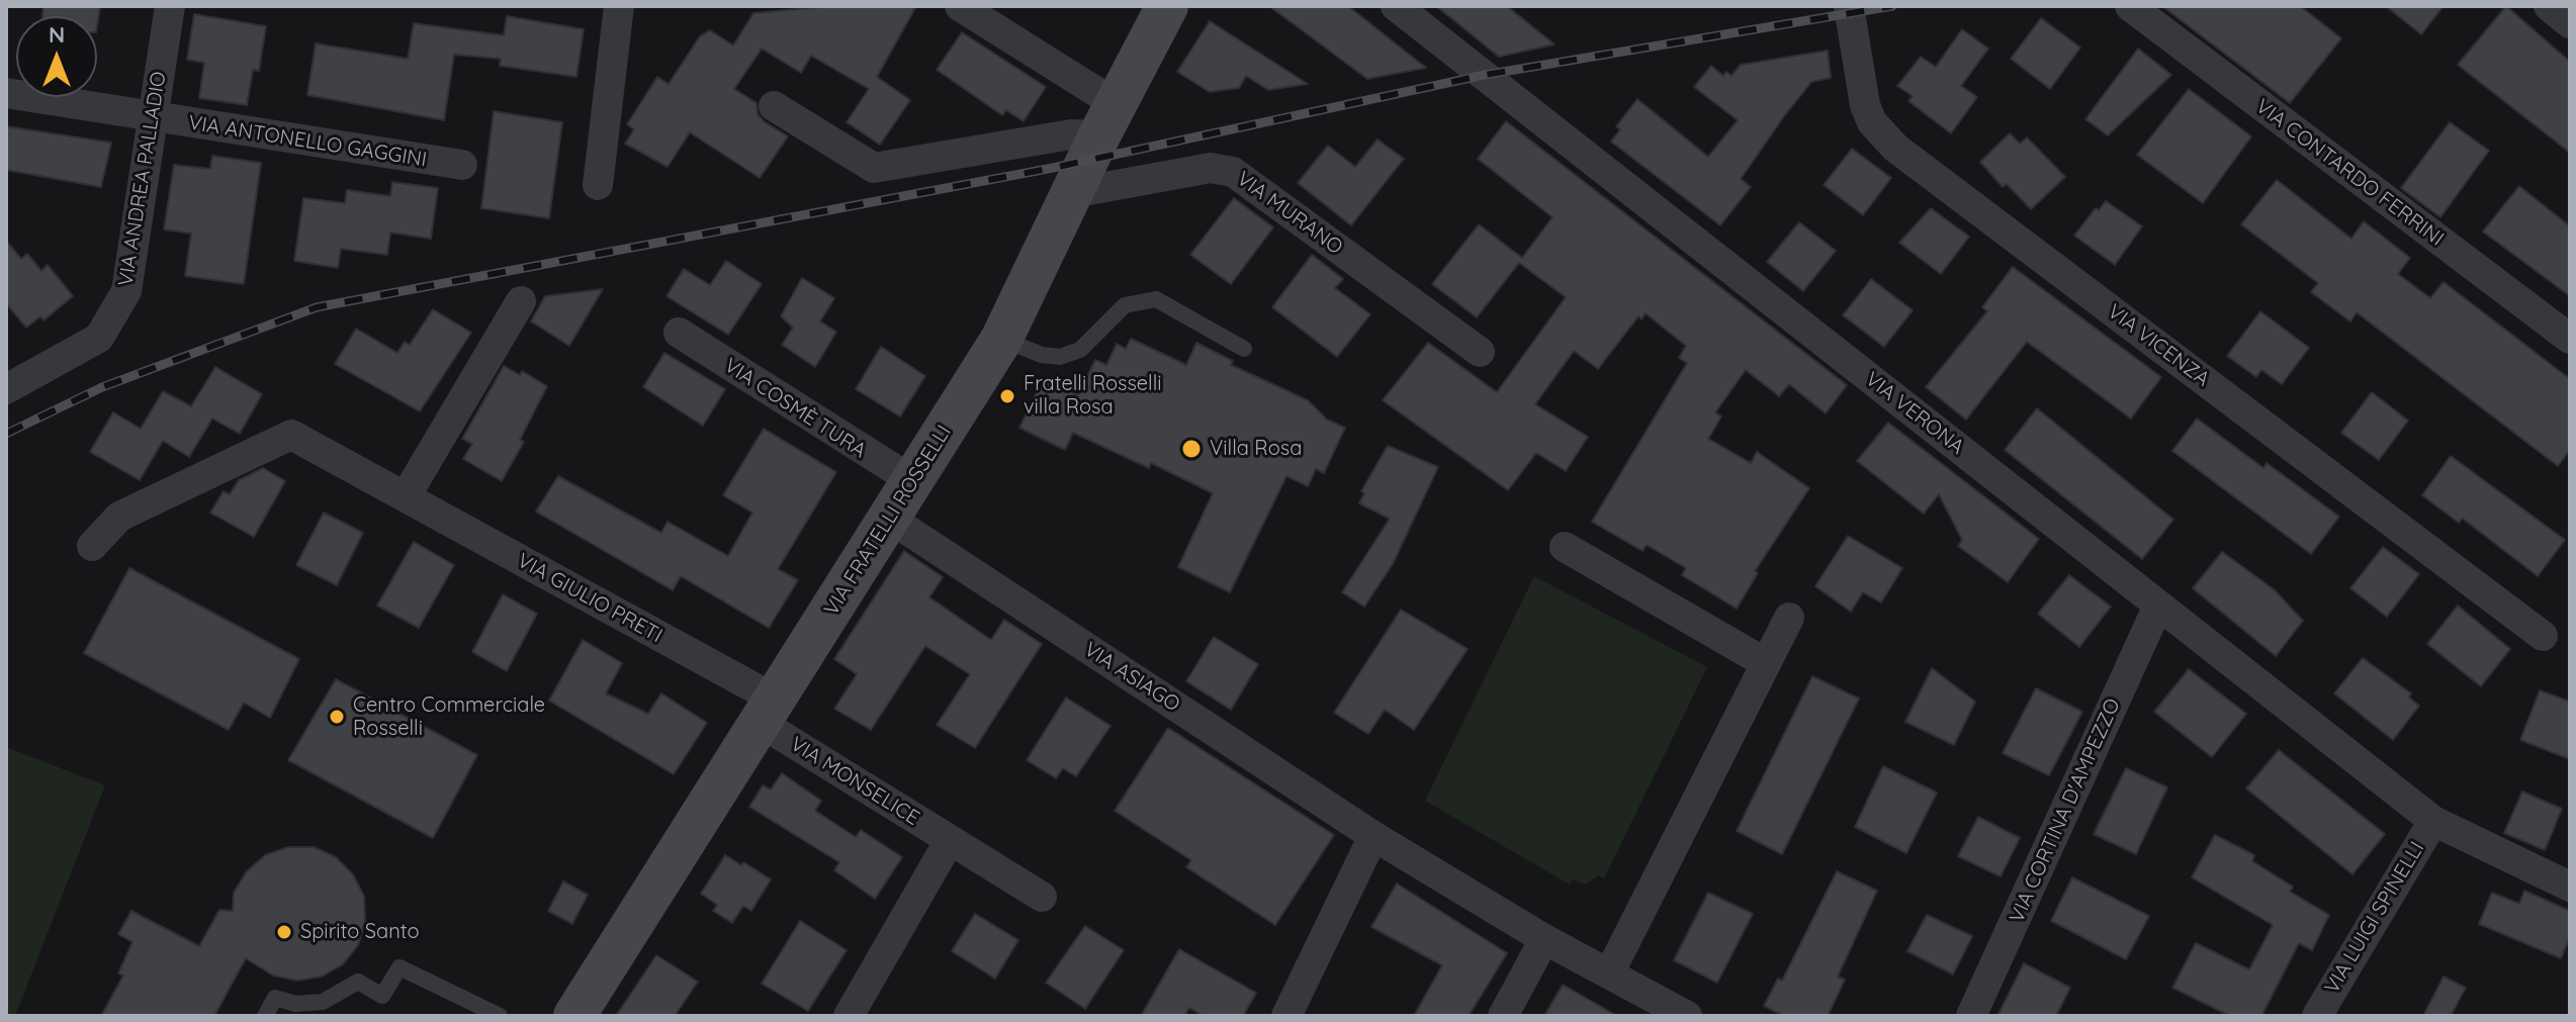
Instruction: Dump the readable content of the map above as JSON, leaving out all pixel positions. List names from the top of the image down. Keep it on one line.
{"streets":{"street":["VIA ANTONELLO GAGGINI","VIA CONTARDO FERRINI","VIA ANDREA PALLADIO","VIA MURANO","VIA VICENZA","VIA COSMÈ TURA","VIA VERONA","VIA FRATELLI ROSSELLI","VIA GIULIO PRETI","VIA ASIAGO","VIA MONSELICE","VIA CORTINA D'AMPEZZO","VIA LUIGI SPINELLI"]},"crossings":[["VIA ANTONELLO GAGGINI","VIA ANDREA PALLADIO"],["VIA MURANO","VIA FRATELLI ROSSELLI"],["VIA COSMÈ TURA","VIA FRATELLI ROSSELLI"],["VIA VERONA","VIA CORTINA D'AMPEZZO"],["VIA VERONA","VIA LUIGI SPINELLI"],["VIA FRATELLI ROSSELLI","VIA GIULIO PRETI"],["VIA FRATELLI ROSSELLI","VIA ASIAGO"],["VIA FRATELLI ROSSELLI","VIA MONSELICE"],["VIA GIULIO PRETI","VIA MONSELICE"]],"places":["Fratelli Rosselli villa Rosa","Villa Rosa","Centro Commerciale Rosselli","Spirito Santo"],"north":"top"}
